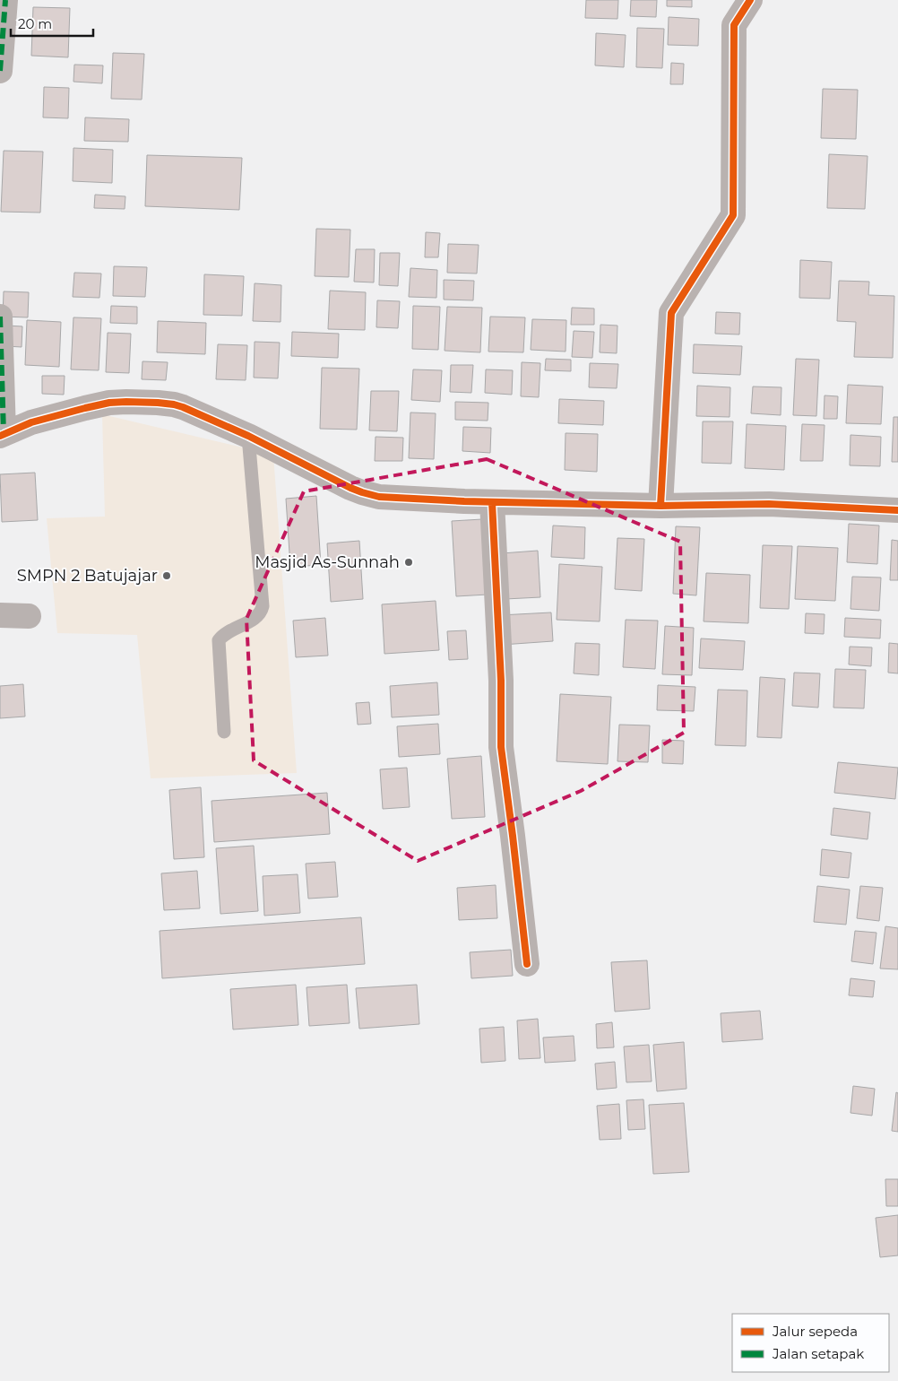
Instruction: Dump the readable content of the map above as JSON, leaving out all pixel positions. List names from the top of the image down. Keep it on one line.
{"places":["Masjid As-Sunnah","SMPN 2 Batujajar"],"legend":["Jalur sepeda","Jalan setapak"],"scale_bar":"20 m"}
